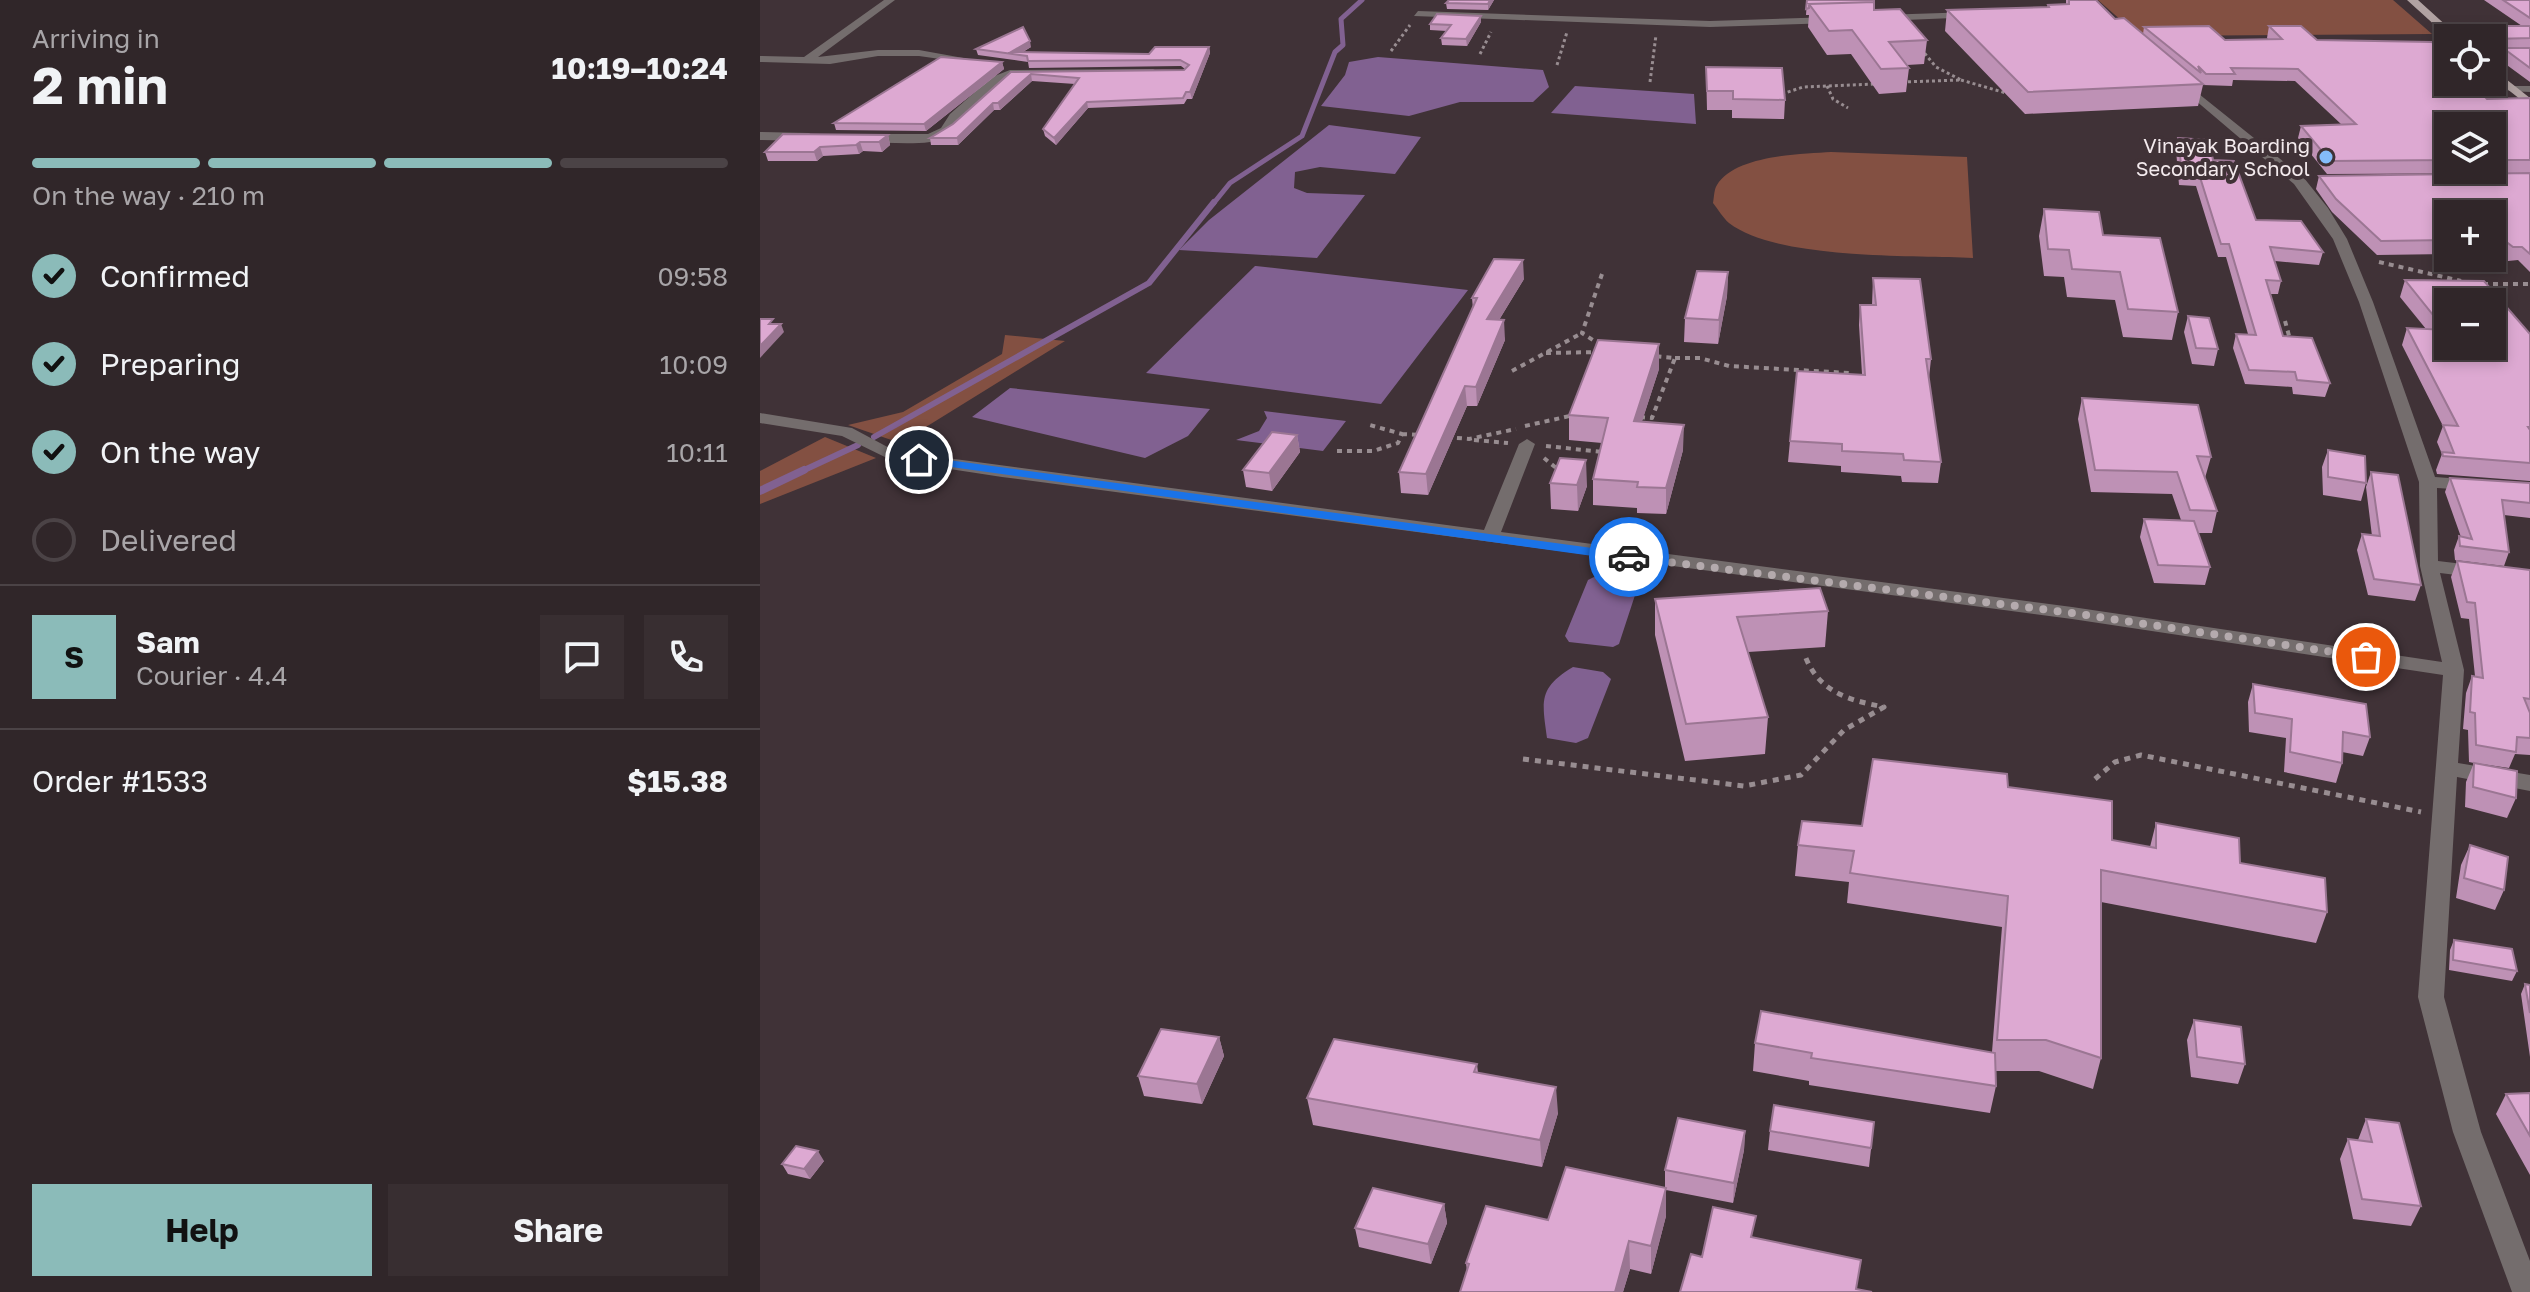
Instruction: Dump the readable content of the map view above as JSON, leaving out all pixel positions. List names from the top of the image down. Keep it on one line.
{"places":["Vinayak Boarding Secondary School"],"page":{"heading":["2 min","Arriving in","10:19–10:24"],"panel":["Sam","Courier · 4.4","Order #1533","$15.38"],"map_buttons":["+","−"],"bar":"On the way · 210 m","list":[["Confirmed","09:58"],["Preparing","10:09"],["On the way","10:11"],"Delivered"],"round":"S","buttons":["Help","Share"]}}
